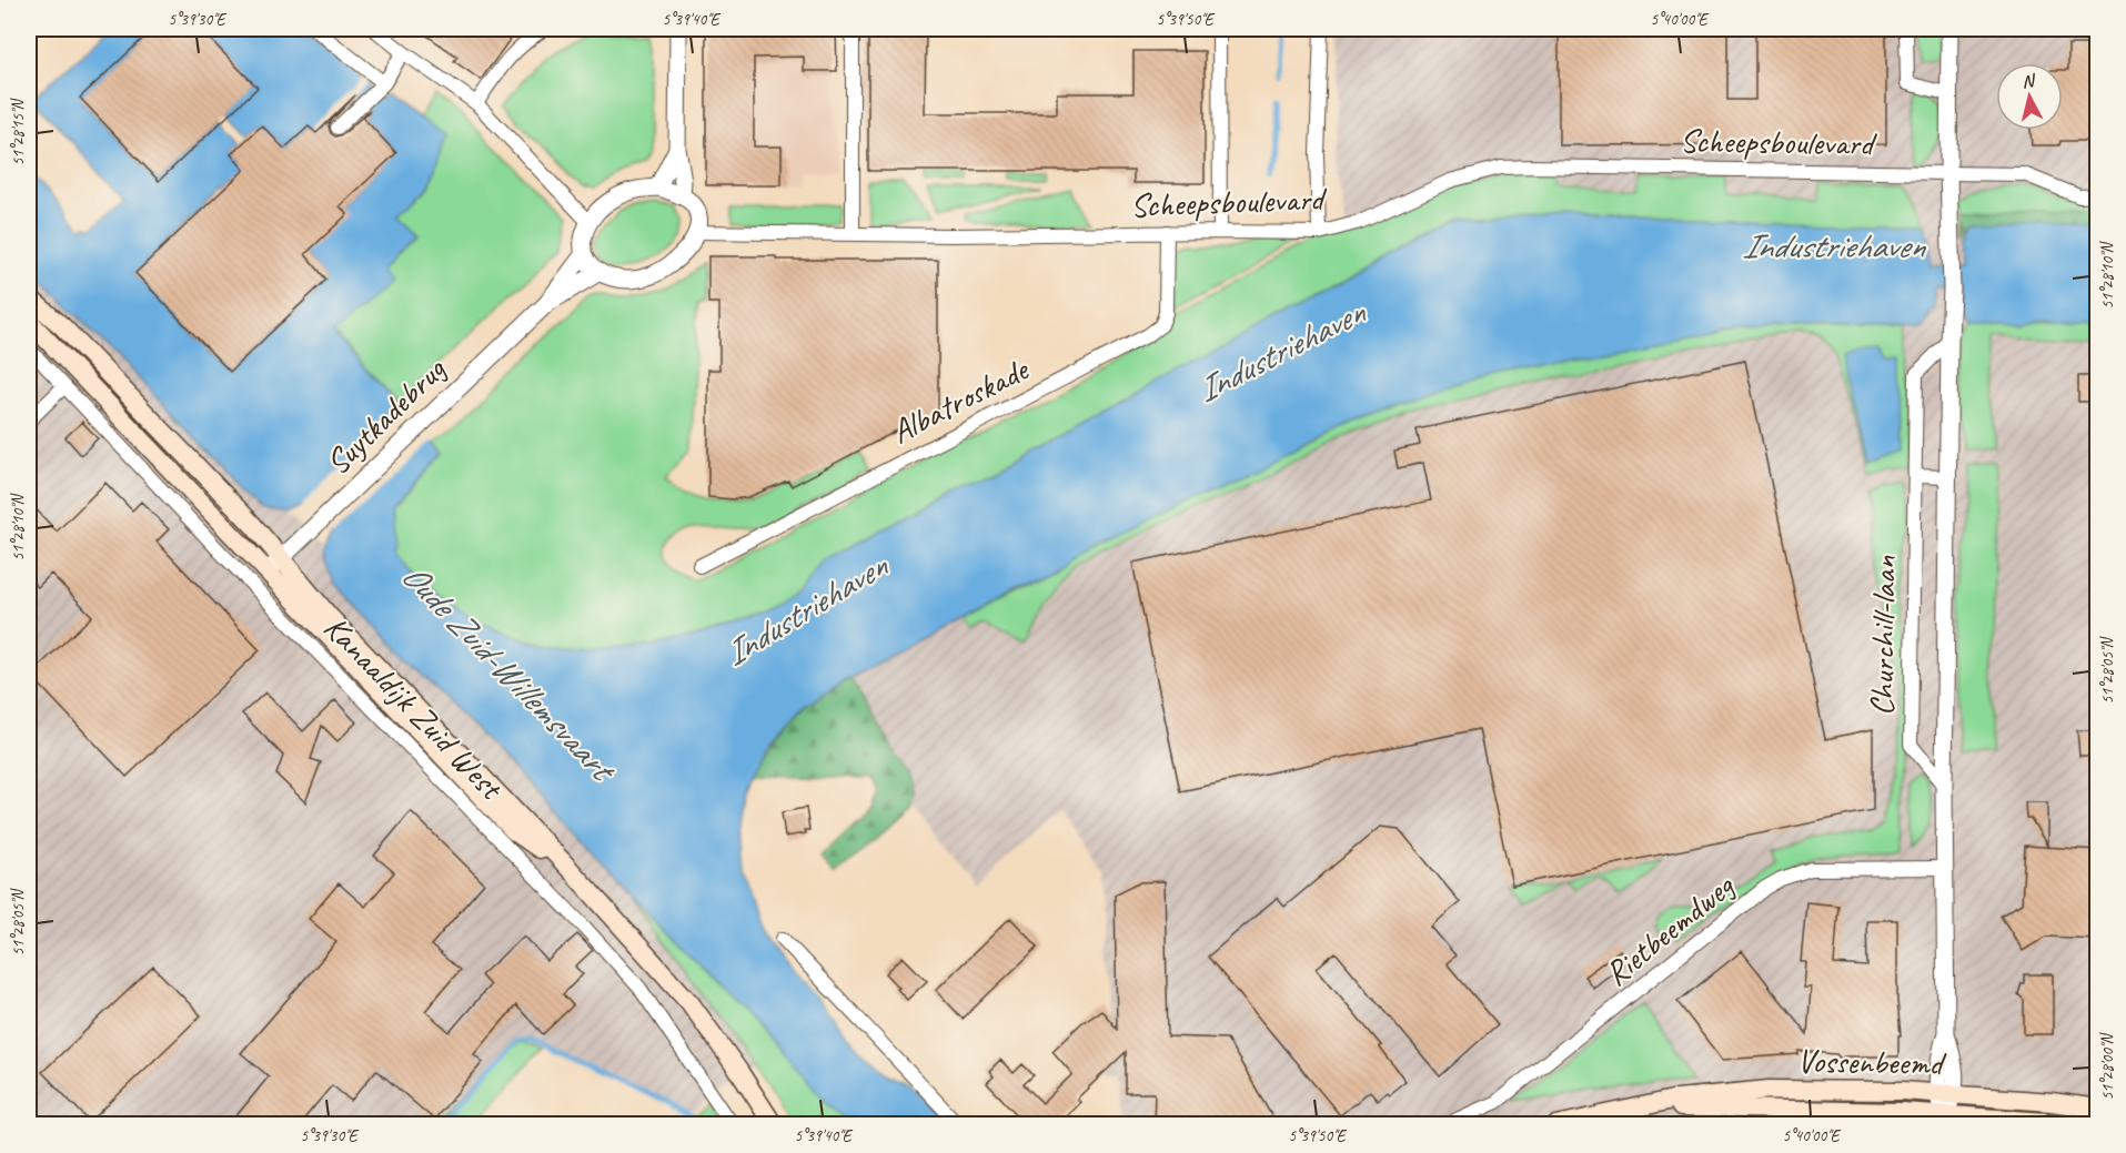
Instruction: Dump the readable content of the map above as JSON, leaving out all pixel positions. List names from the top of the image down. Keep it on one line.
{"streets":{"main road":["Kanaaldijk Zuid West","Vossenbeemd"],"street":["Scheepsboulevard","Albatroskade","Suytkadebrug","Churchill-laan","Rietbeemdweg"]},"crossings":[["Scheepsboulevard","Albatroskade"],["Scheepsboulevard","Suytkadebrug"],["Scheepsboulevard","Churchill-laan"],["Suytkadebrug","Kanaaldijk Zuid West"],["Churchill-laan","Rietbeemdweg"],["Churchill-laan","Vossenbeemd"]],"water":["Industriehaven","Oude Zuid-Willemsvaart"],"north":"top","coordinates":["5°39'30\"E","5°39'40\"E","5°39'50\"E","5°40'00\"E","51°28'15\"N","51°28'10\"N","51°28'05\"N","51°28'00\"N"]}
